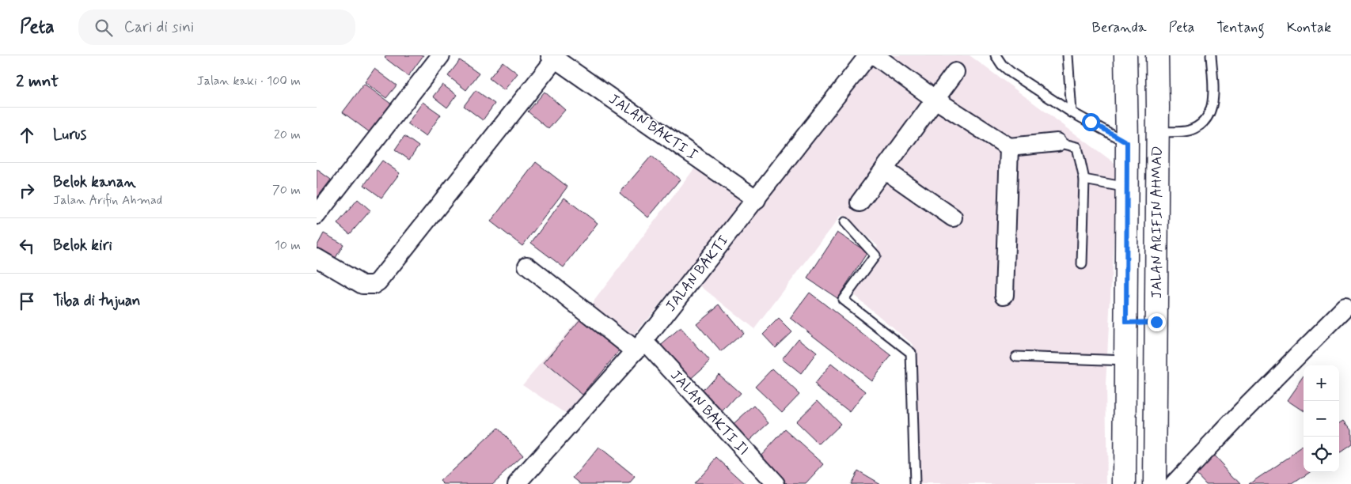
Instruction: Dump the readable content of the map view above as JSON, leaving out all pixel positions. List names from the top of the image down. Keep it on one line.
{"streets":{"main road":["JALAN ARIFIN AHMAD"],"street":["JALAN BAKTI I","JALAN BAKTI","JALAN BAKTI II"]},"crossings":[["JALAN BAKTI I","JALAN BAKTI"],["JALAN BAKTI","JALAN BAKTI II"]],"page":{"header":"Peta","search":"Cari di sini","nav":["Beranda","Peta","Tentang","Kontak"],"heading":["2 mnt","Jalan kaki · 100 m"],"list":[["Lurus","20 m"],["Belok kanan","Jalan Arifin Ahmad","70 m"],["Belok kiri","10 m"],"Tiba di tujuan"],"map_buttons":["+","−"]}}
